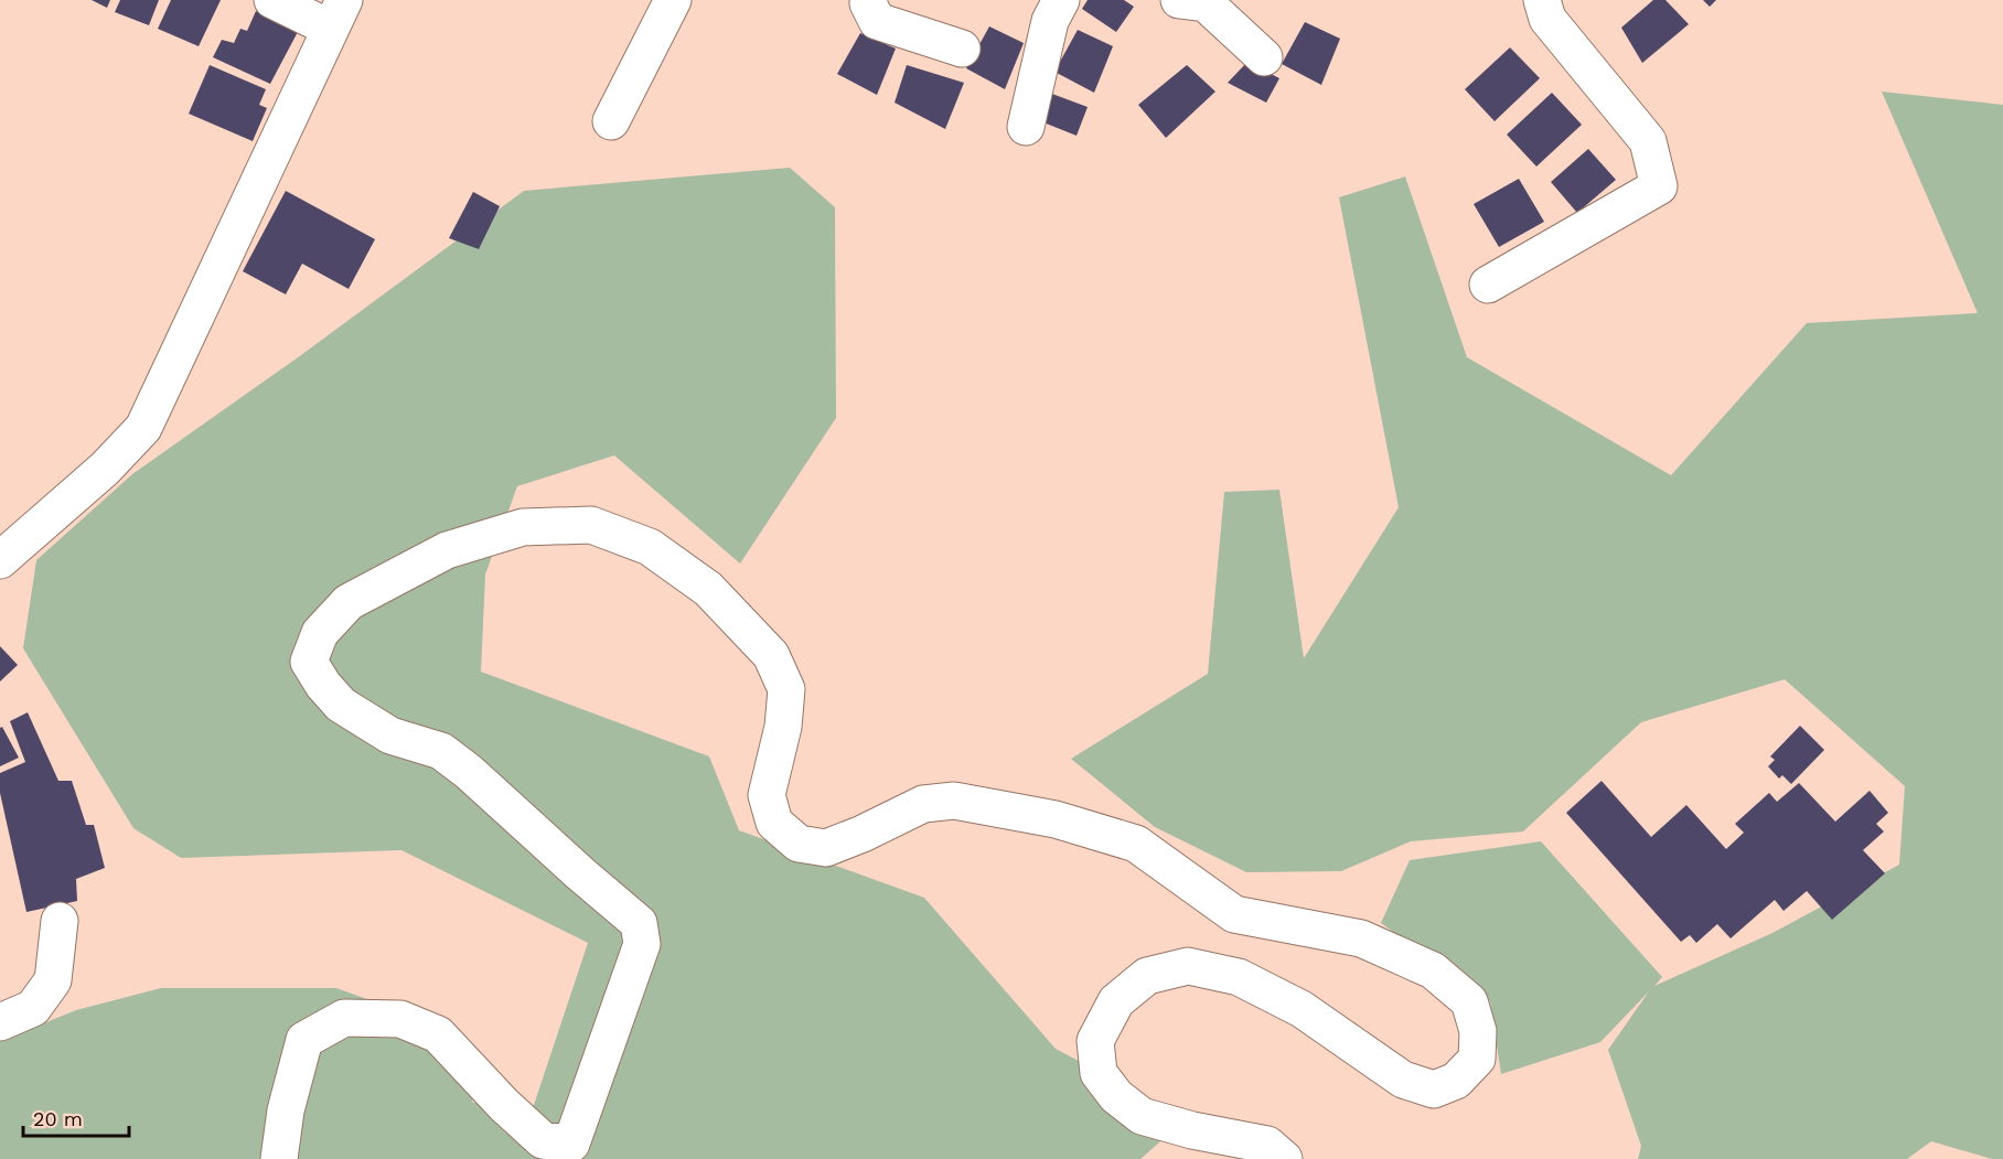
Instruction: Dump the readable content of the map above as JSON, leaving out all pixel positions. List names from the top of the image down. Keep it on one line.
{"scale_bar":"20 m"}
